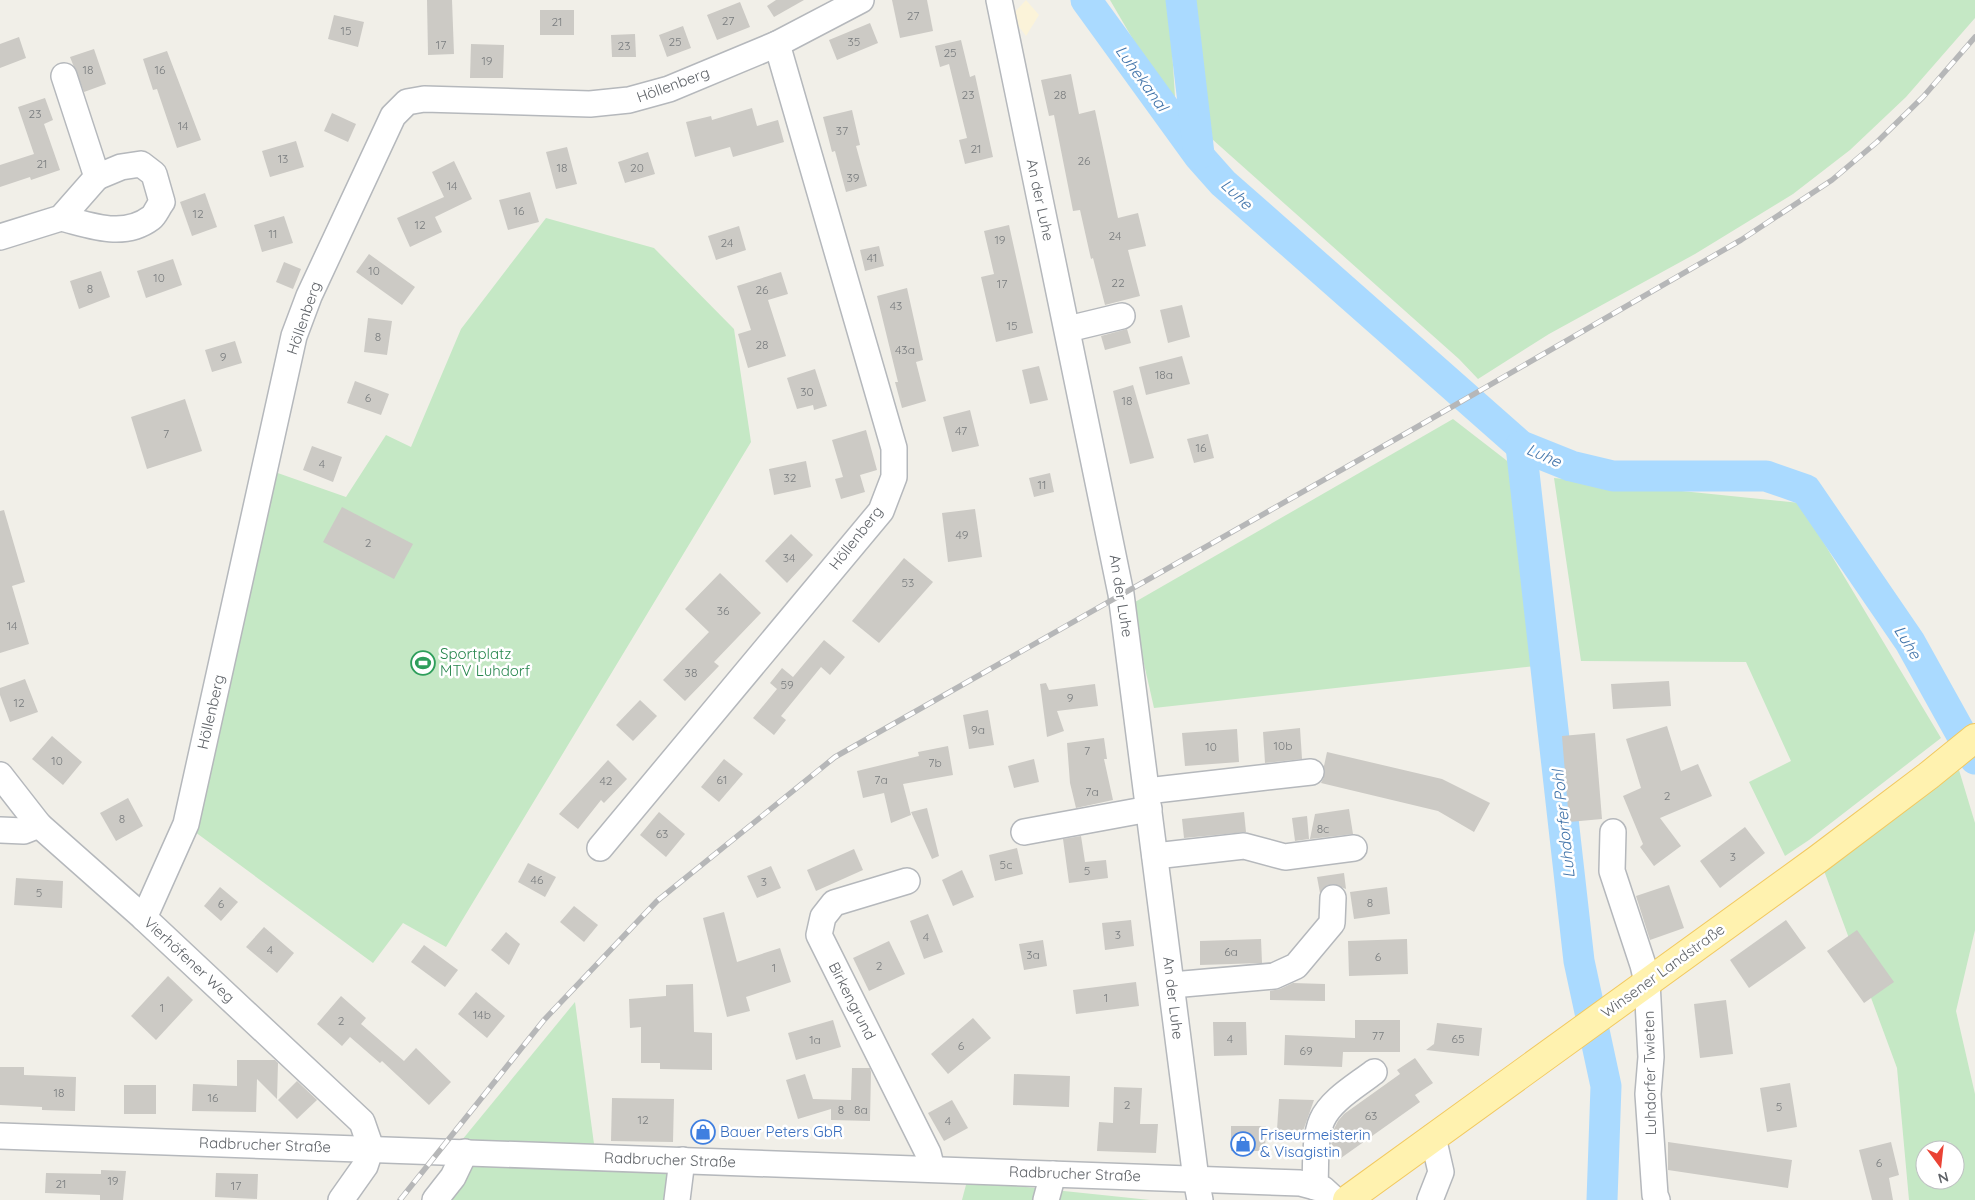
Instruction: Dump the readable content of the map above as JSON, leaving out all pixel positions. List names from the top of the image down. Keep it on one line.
{"streets":{"main road":["Winsener Landstraße"],"street":["Höllenberg","An der Luhe","Vierhöfener Weg","Birkengrund","Luhdorfer Twieten","Radbrucher Straße"]},"crossings":[["Höllenberg","Vierhöfener Weg"],["An der Luhe","Radbrucher Straße"],["Vierhöfener Weg","Radbrucher Straße"],["Winsener Landstraße","Luhdorfer Twieten"],["Birkengrund","Radbrucher Straße"]],"water":["Luhekanal","Luhe","Luhdorfer Pohl"],"places":{"sports":["Sportplatz MTV Luhdorf"],"shop":["Bauer Peters GbR","Friseurmeisterin & Visagistin"]},"house_numbers":["27","27","21","15","25","35","17","23","25","19","18","16","23","28","23","14","37","21","13","26","21","18","20","39","14","16","12","12","11","24","19","24","41","10","10","22","17","8","26","43","15","8","28","43a","9","18a","30","6","18","47","7","16","4","32","11","49","2","34","53","36","14","38","59","9","12","9a","10b","10","7","10","7b","61","7a","42","7a","2","8","8c","63","3","5c","5","46","3","5","8","6","3","4","4","6a","3a","6","2","1","1","1","14b","2","77","4","65","1a","6","69","18","16","2","5","8","8a","63","12","4","6","19","21","17"],"north":"bottom"}
